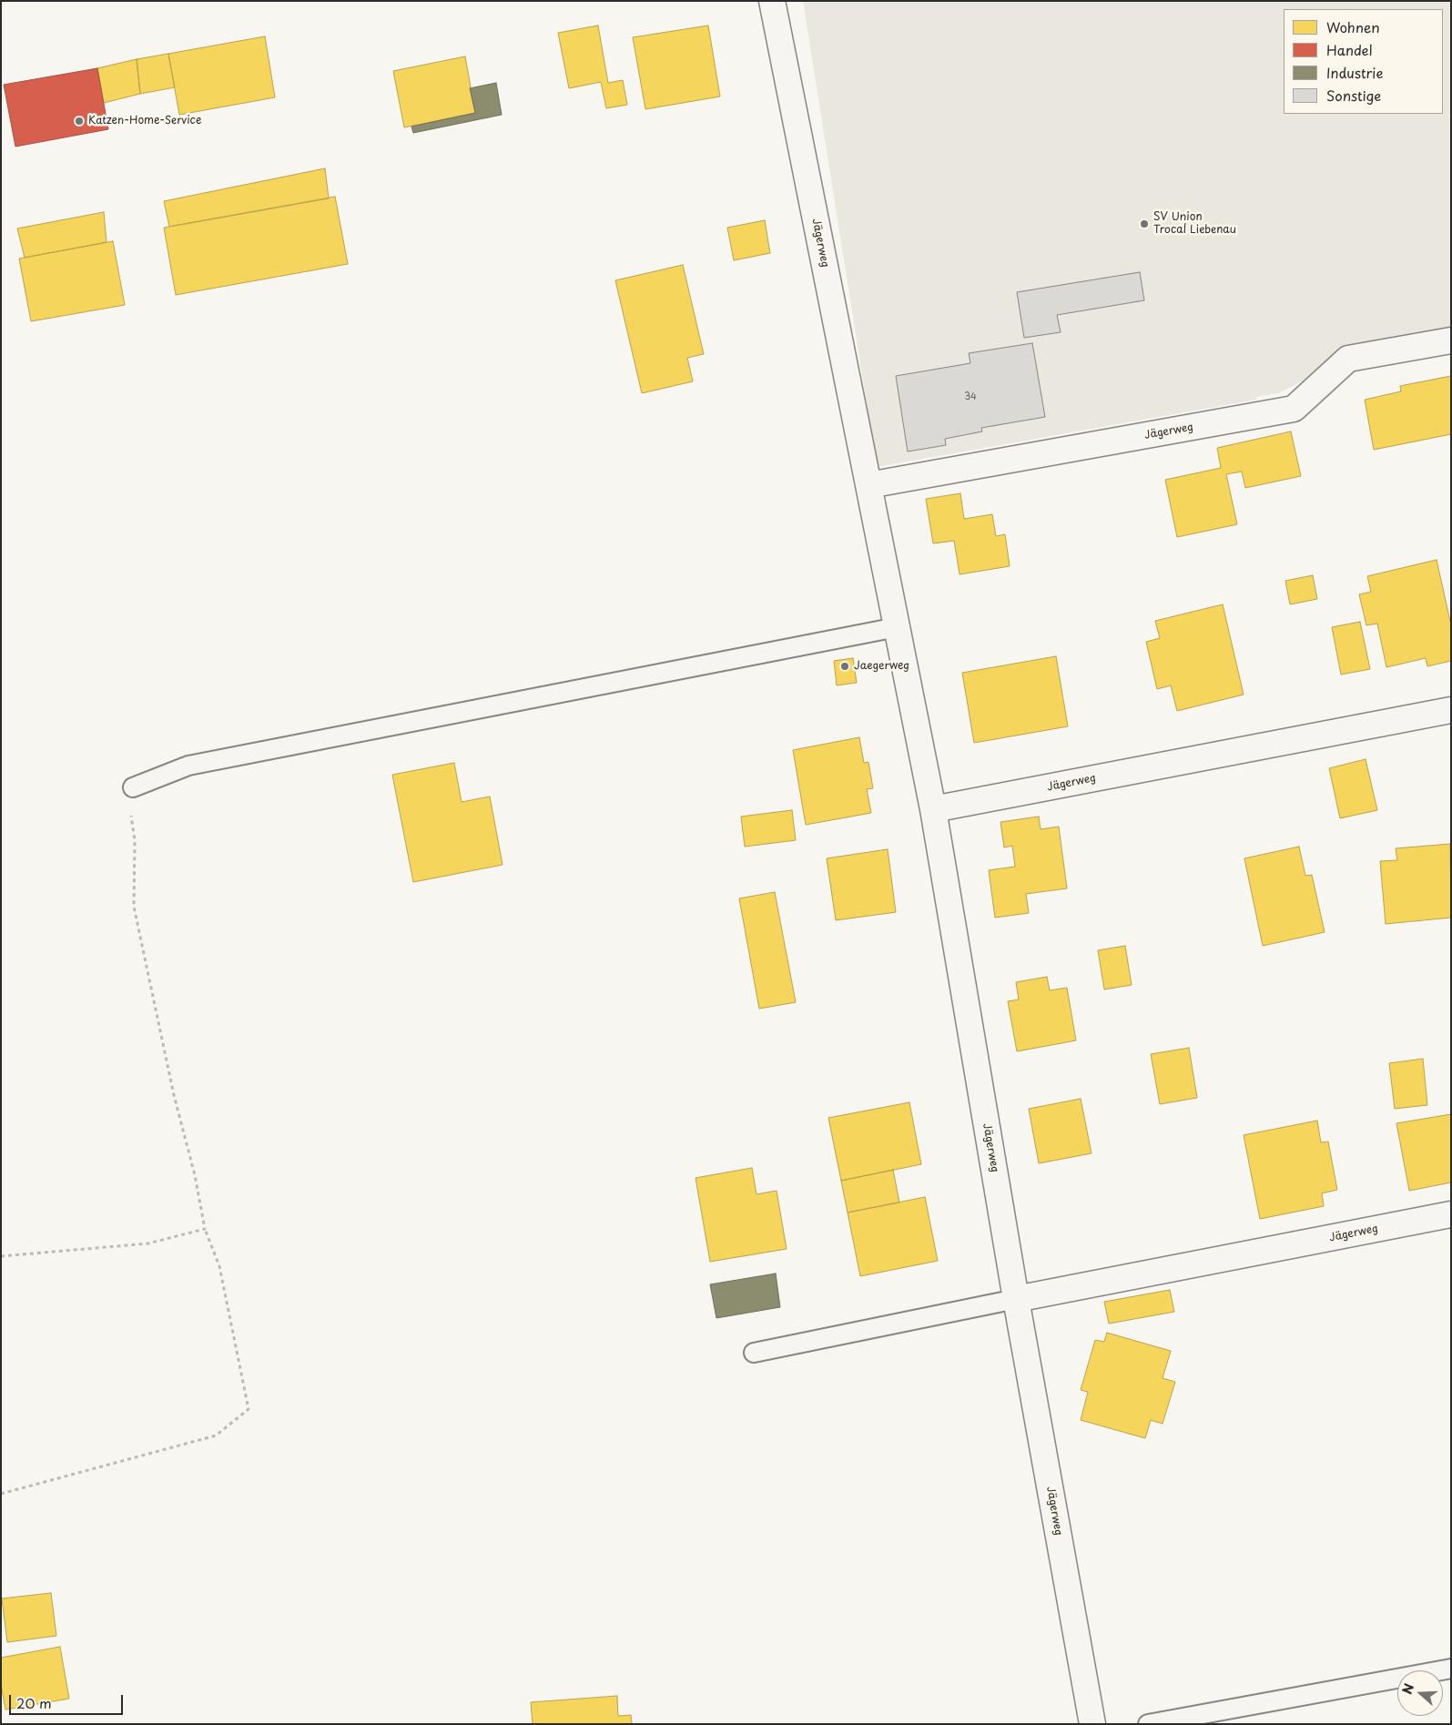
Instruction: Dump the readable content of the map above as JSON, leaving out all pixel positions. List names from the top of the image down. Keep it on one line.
{"streets":{"street":["Jägerweg"]},"places":["Katzen-Home-Service","SV Union Trocal Liebenau","Jaegerweg"],"house_numbers":["34"],"legend":["Wohnen","Handel","Industrie","Sonstige"],"scale_bar":"20 m","north":"left"}
